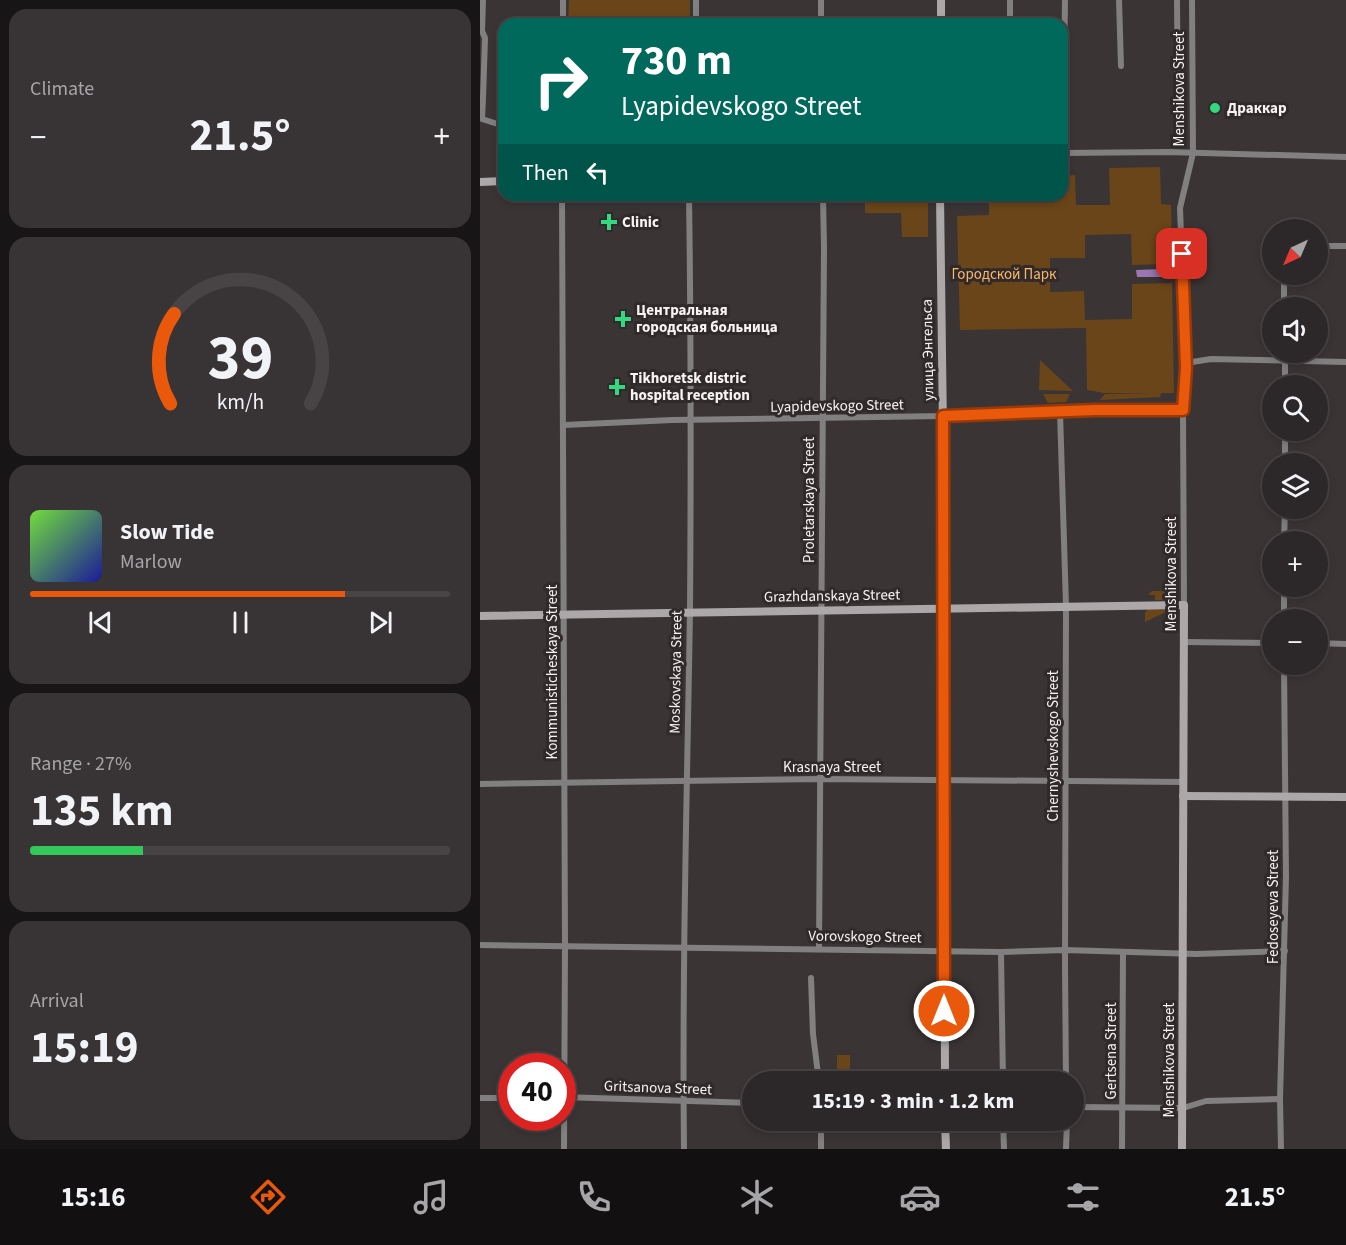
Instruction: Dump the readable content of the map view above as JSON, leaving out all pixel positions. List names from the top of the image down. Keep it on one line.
{"streets":{"main road":["Menshikova Street","улица Энгельса","Grazhdanskaya Street"],"street":["Lyapidevskogo Street","Proletarskaya Street","Kommunisticheskaya Street","Moskovskaya Street","Chernyshevskogo Street","Krasnaya Street","Fedoseyeva Street","Vorovskogo Street","Gertsena Street","Gritsanova Street"]},"crossings":[["Menshikova Street","Lyapidevskogo Street"],["Menshikova Street","Grazhdanskaya Street"],["Menshikova Street","Krasnaya Street"],["Menshikova Street","Vorovskogo Street"],["улица Энгельса","Lyapidevskogo Street"],["улица Энгельса","Grazhdanskaya Street"],["улица Энгельса","Krasnaya Street"],["улица Энгельса","Vorovskogo Street"],["Lyapidevskogo Street","Proletarskaya Street"],["Lyapidevskogo Street","Kommunisticheskaya Street"],["Lyapidevskogo Street","Moskovskaya Street"],["Lyapidevskogo Street","Chernyshevskogo Street"],["Proletarskaya Street","Grazhdanskaya Street"],["Proletarskaya Street","Krasnaya Street"],["Proletarskaya Street","Vorovskogo Street"],["Grazhdanskaya Street","Kommunisticheskaya Street"],["Grazhdanskaya Street","Moskovskaya Street"],["Grazhdanskaya Street","Chernyshevskogo Street"],["Kommunisticheskaya Street","Krasnaya Street"],["Kommunisticheskaya Street","Vorovskogo Street"],["Moskovskaya Street","Krasnaya Street"],["Moskovskaya Street","Vorovskogo Street"],["Moskovskaya Street","Gritsanova Street"],["Chernyshevskogo Street","Krasnaya Street"],["Chernyshevskogo Street","Vorovskogo Street"],["Fedoseyeva Street","Vorovskogo Street"],["Vorovskogo Street","Gertsena Street"]],"parks":["Городской Парк"],"places":{"other":["Драккар"],"health":["Clinic","Центральная городская больница","Tikhoretsk distric hospital reception"]},"north":"bottom left","page":{"tile":["Climate",["Range · 27%","135 km"],["Arrival","15:19"]],"turn":["730 m","Lyapidevskogo Street"],"heat":["−","21.5°","+"],"then":"Then","map_buttons":["+","−"],"song":["Slow Tide","Marlow"],"limit":"40","trip":"15:19 · 3 min · 1.2 km","tabs":["15:16","21.5°"],"gauge":["39","km/h"]}}
